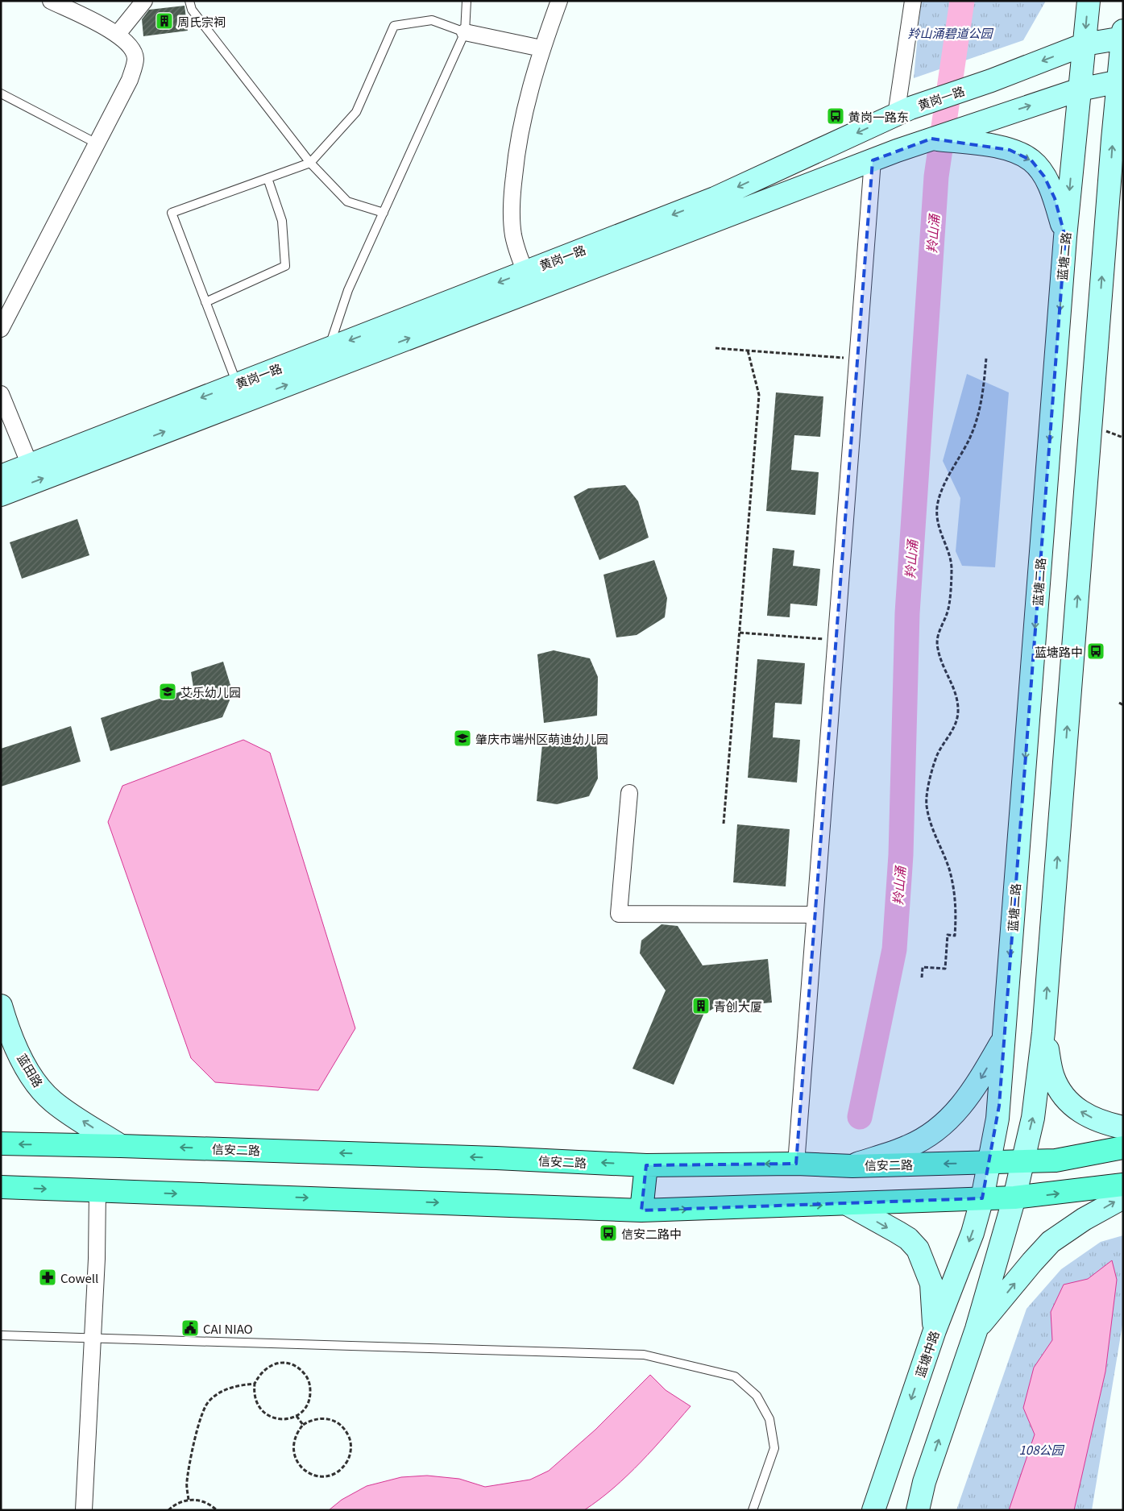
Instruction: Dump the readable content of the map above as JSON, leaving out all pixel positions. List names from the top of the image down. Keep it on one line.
{"streets":{"main road":["黄岗一路","蓝塘二路","蓝田路","信安二路","蓝塘中路"]},"crossings":[["黄岗一路","蓝塘二路"],["蓝塘二路","信安二路"],["蓝塘二路","蓝塘中路"],["蓝田路","信安二路"],["信安二路","蓝塘中路"]],"one_way":["蓝田路"],"water":["羚山涌"],"parks":["羚山涌碧道公园","108公园"],"places":{"building":["周氏宗祠","青创大厦"],"bus stop":["黄岗一路东","蓝塘路中","信安二路中"],"school or university":["艾乐幼儿园","肇庆市端州区萌迪幼儿园"],"pharmacy":["Cowell"],"public building":["CAI NIAO"]}}
